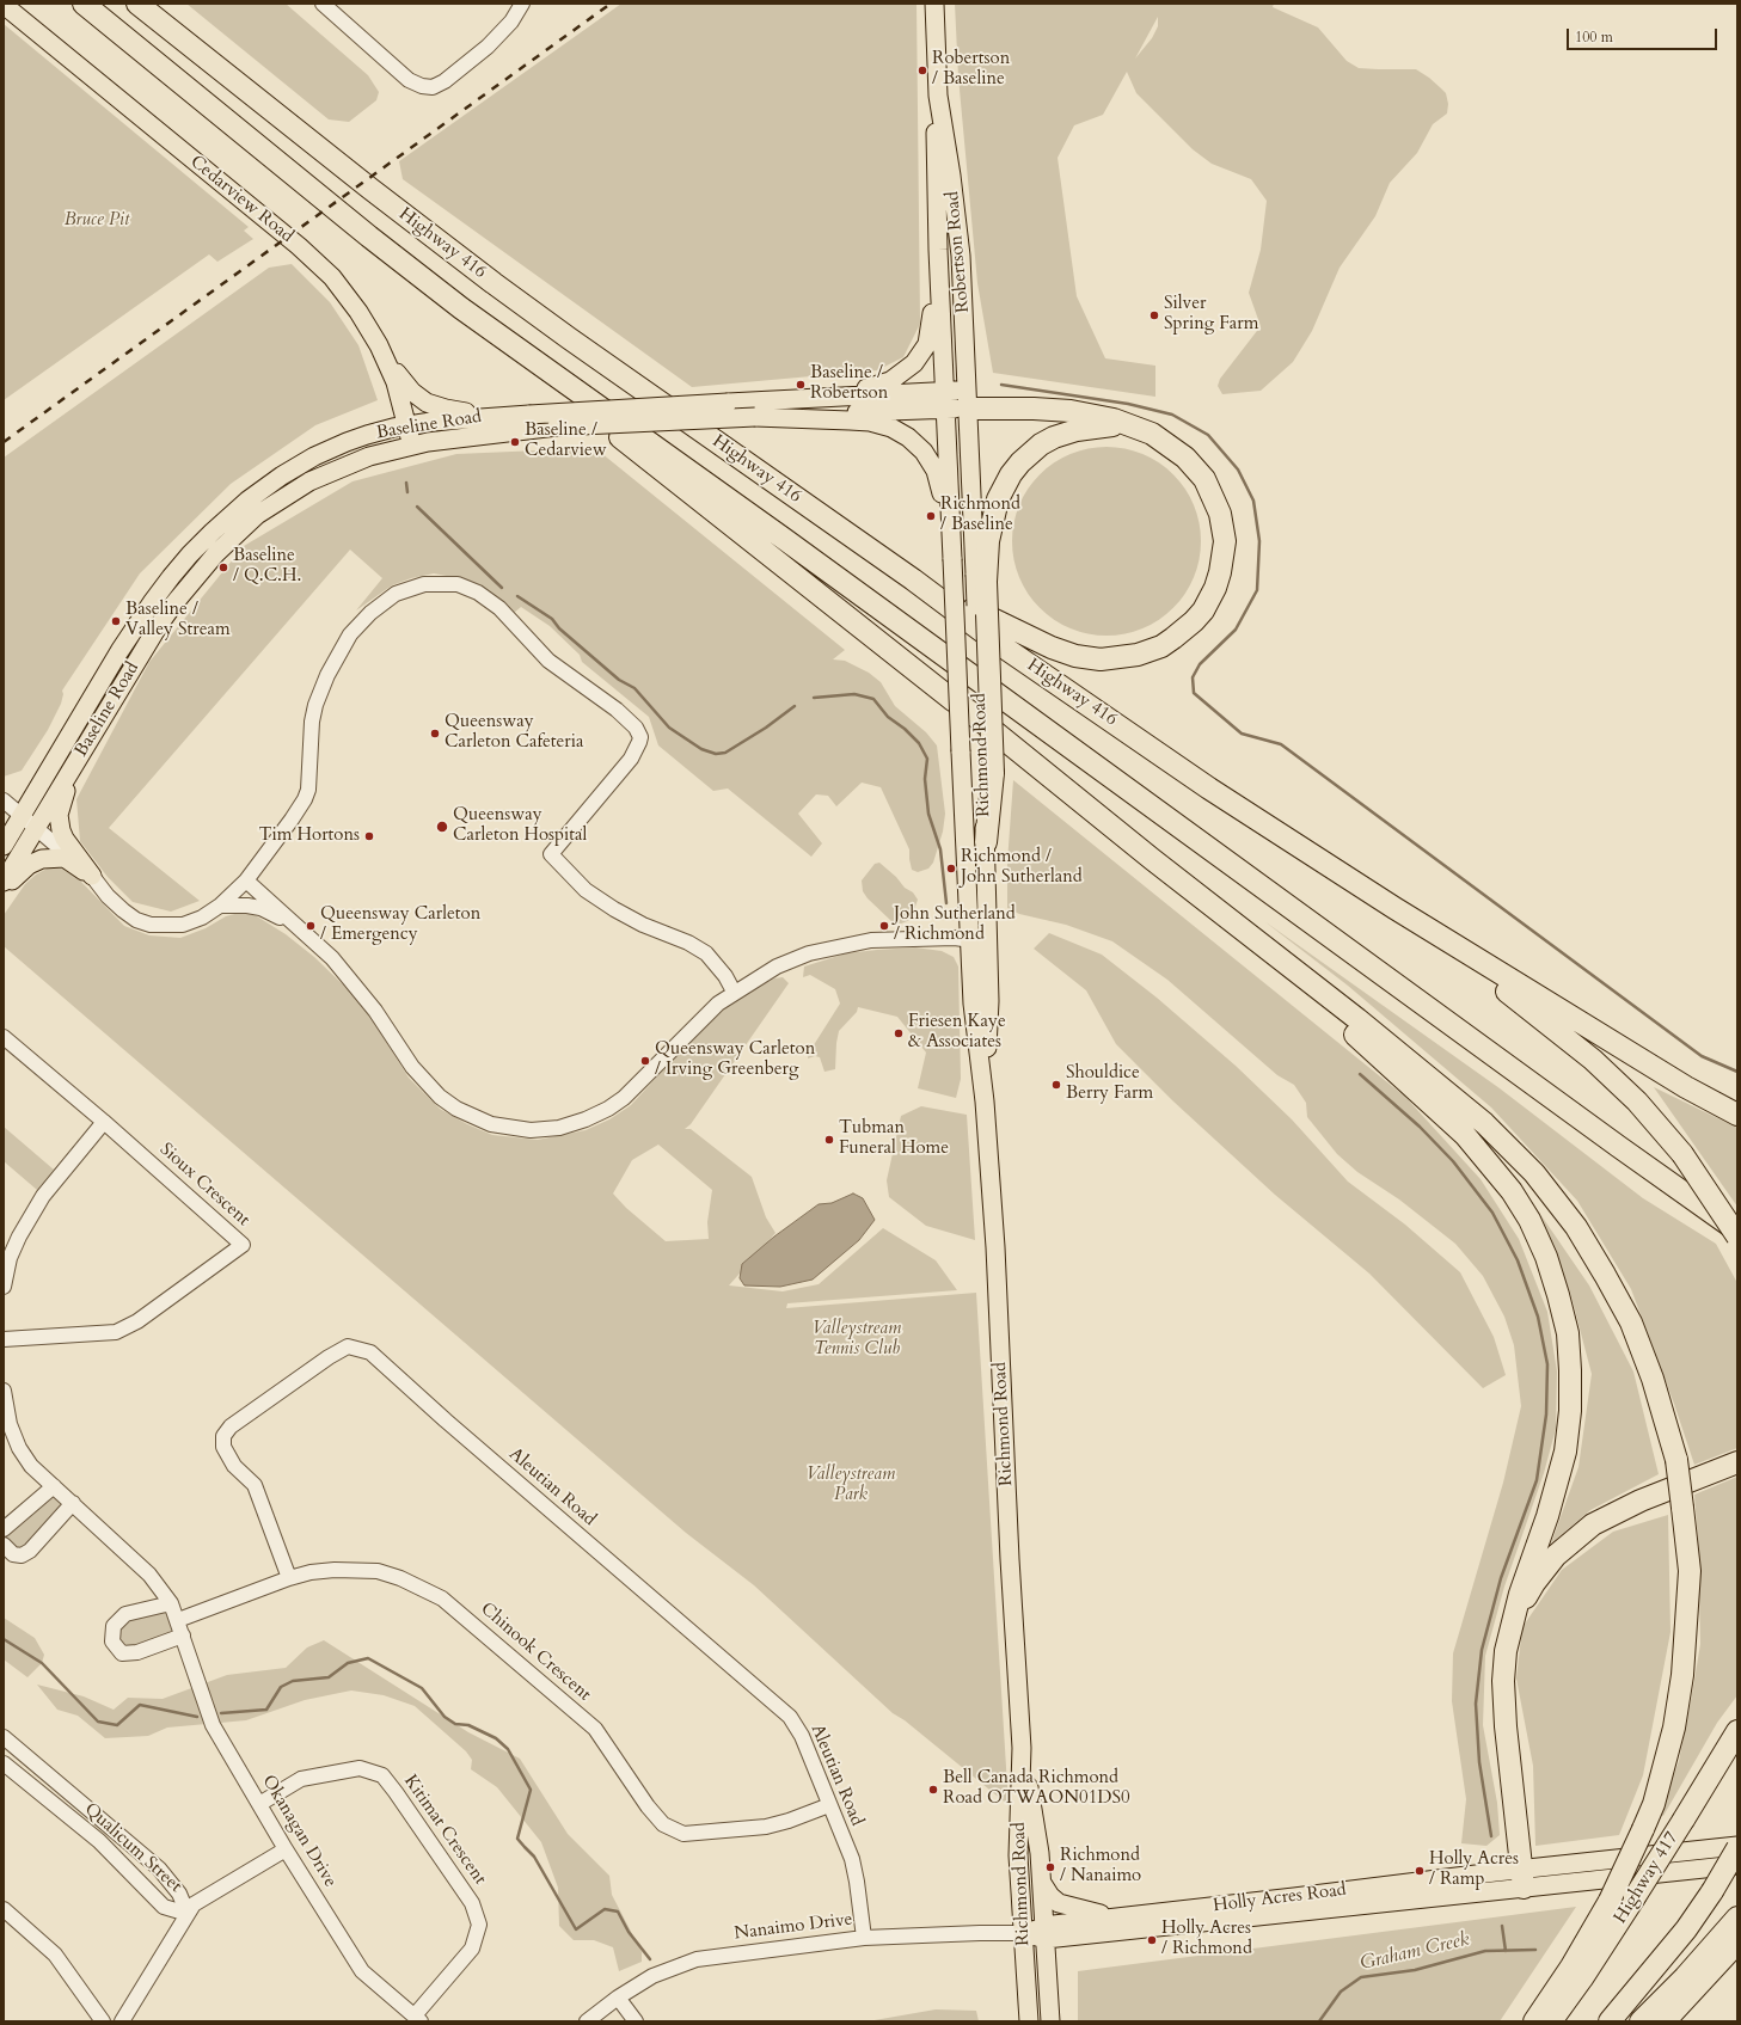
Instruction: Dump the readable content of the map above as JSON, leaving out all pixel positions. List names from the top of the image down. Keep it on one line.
{"streets":{"highway":["Highway 416","Highway 417"],"main road":["Cedarview Road","Robertson Road","Baseline Road","Richmond Road","Holly Acres Road"],"street":["Sioux Crescent","Aleutian Road","Chinook Crescent","Kitimat Crescent","Okanagan Drive","Qualicum Street","Nanaimo Drive"]},"crossings":[["Cedarview Road","Baseline Road"],["Robertson Road","Baseline Road"],["Robertson Road","Richmond Road"],["Baseline Road","Richmond Road"],["Richmond Road","Holly Acres Road"],["Richmond Road","Nanaimo Drive"],["Aleutian Road","Chinook Crescent"],["Aleutian Road","Nanaimo Drive"],["Chinook Crescent","Okanagan Drive"],["Kitimat Crescent","Okanagan Drive"],["Holly Acres Road","Nanaimo Drive"]],"water":["Graham Creek"],"parks":["Bruce Pit","Valleystream Tennis Club","Valleystream Park"],"places":["Robertson / Baseline","Silver Spring Farm","Baseline / Robertson","Baseline / Cedarview","Richmond / Baseline","Baseline / Q.C.H.","Baseline / Valley Stream","Queensway Carleton Cafeteria","Queensway Carleton Hospital","Tim Hortons","Richmond / John Sutherland","Queensway Carleton / Emergency","John Sutherland / Richmond","Friesen Kaye & Associates","Queensway Carleton / Irving Greenberg","Shouldice Berry Farm","Tubman Funeral Home","Bell Canada Richmond Road OTWAON01DS0","Richmond / Nanaimo","Holly Acres / Ramp","Holly Acres / Richmond"],"scale_bar":"100 m"}
